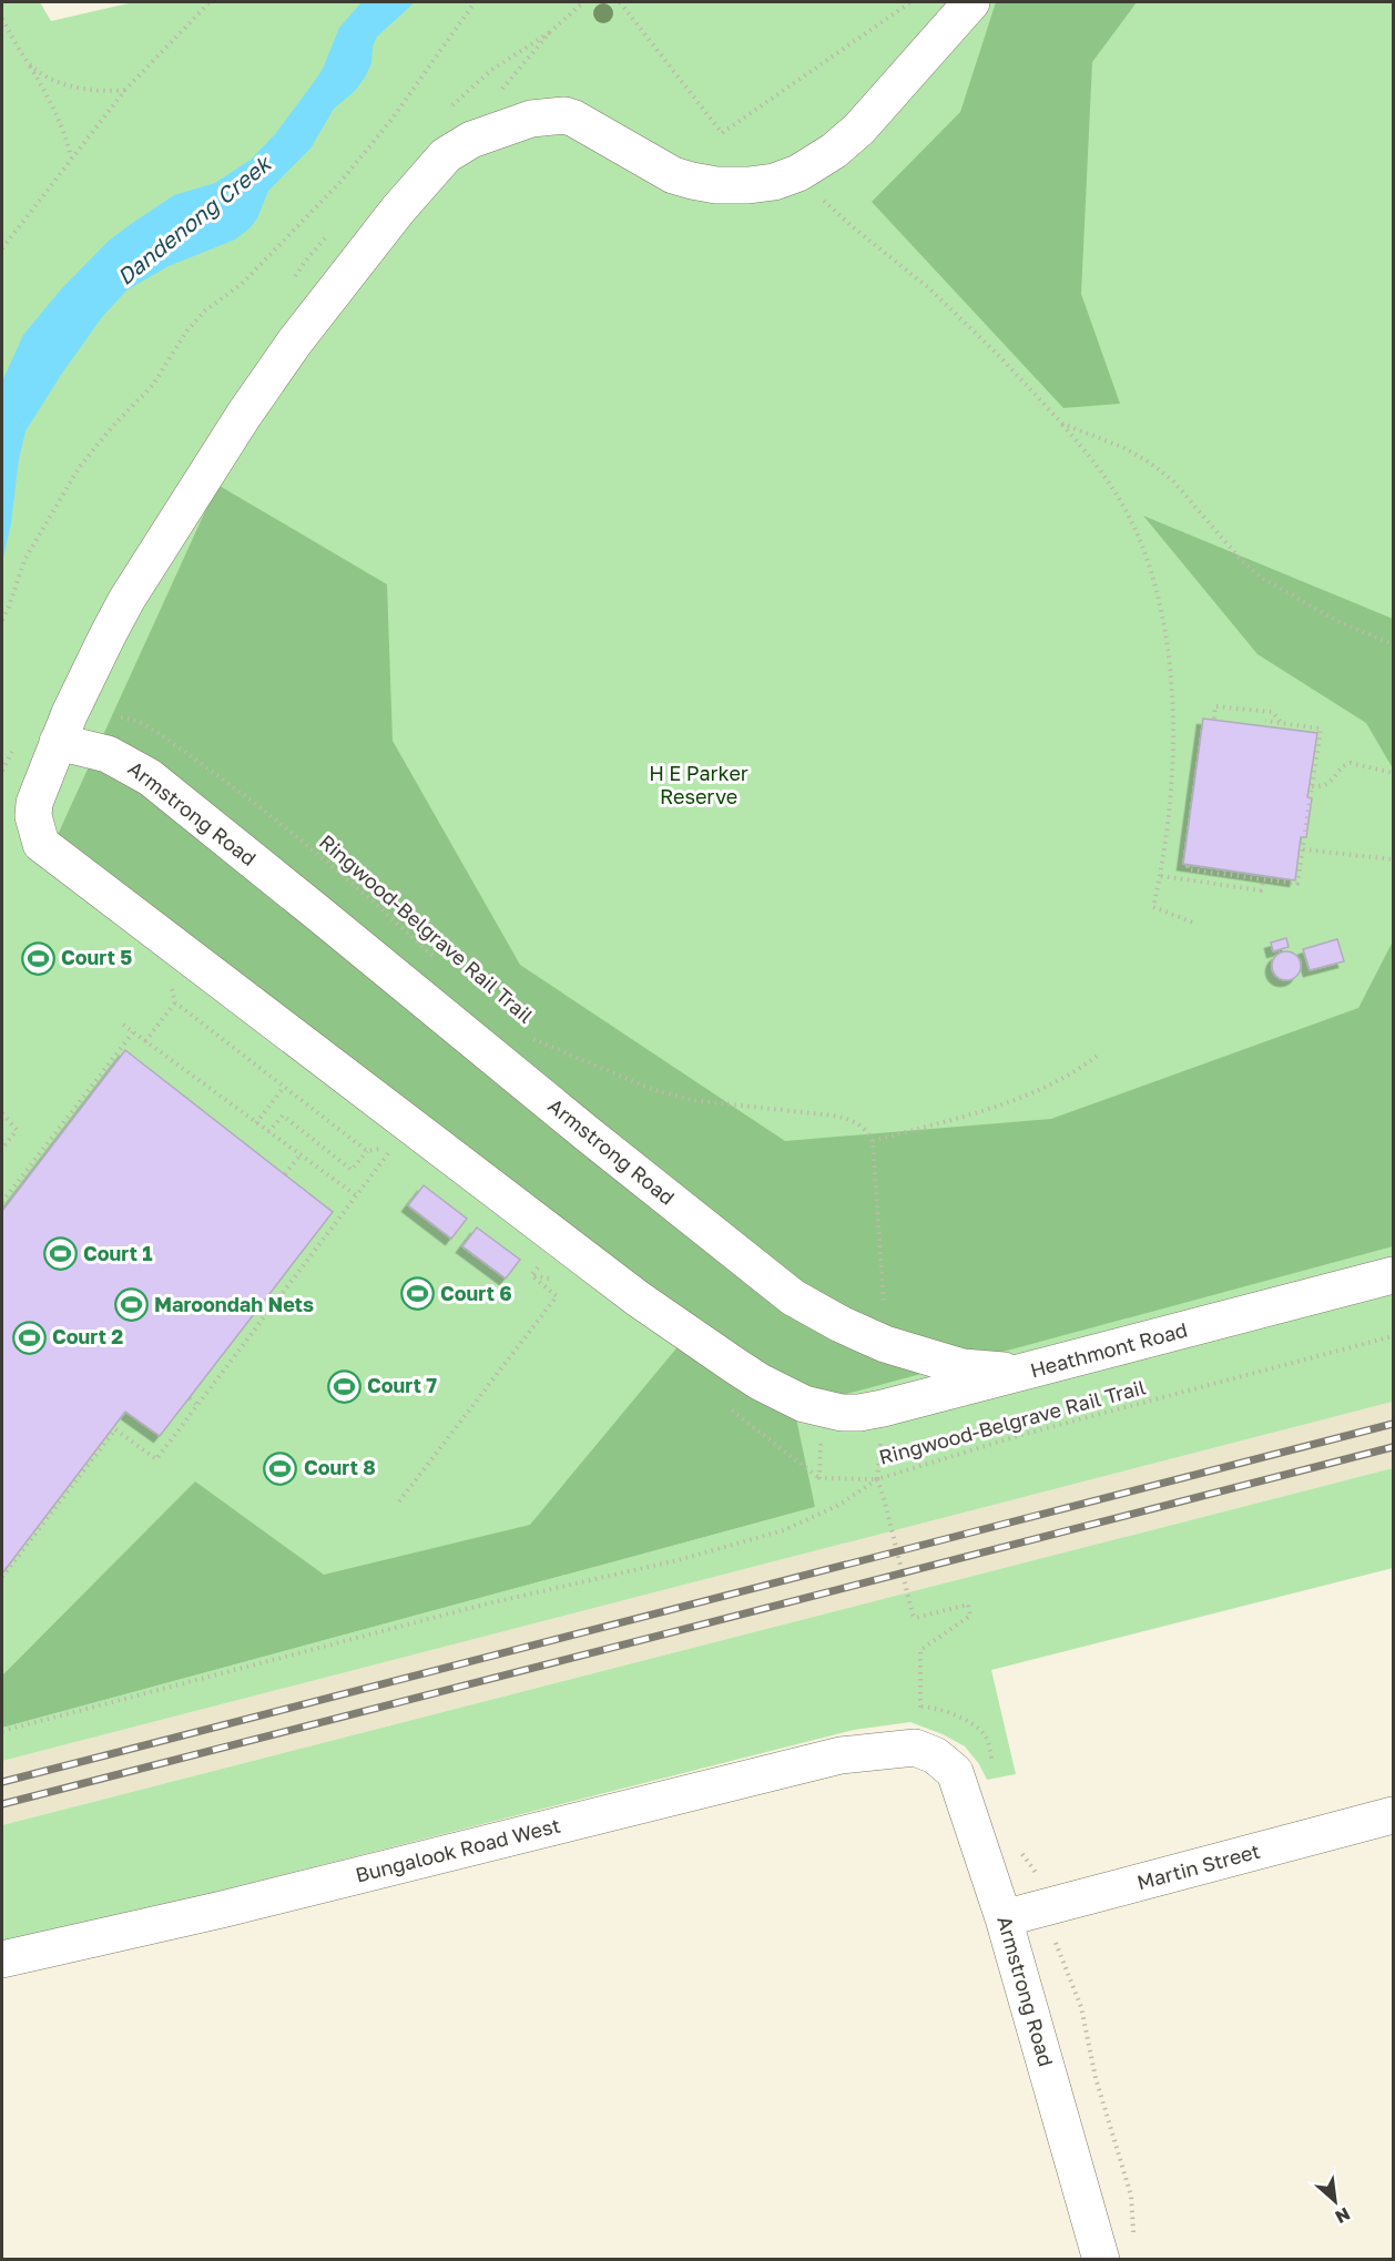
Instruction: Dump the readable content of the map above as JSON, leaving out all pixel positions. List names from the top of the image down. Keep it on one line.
{"streets":{"street":["Armstrong Road","Heathmont Road","Bungalook Road West","Martin Street"],"path":["Ringwood-Belgrave Rail Trail"]},"crossings":[["Armstrong Road","Heathmont Road"],["Armstrong Road","Bungalook Road West"],["Armstrong Road","Martin Street"],["Ringwood-Belgrave Rail Trail","Heathmont Road"]],"water":["Dandenong Creek"],"parks":["H E Parker Reserve"],"places":{"sports":["Court 5","Court 1","Court 6","Maroondah Nets","Court 2","Court 7","Court 8"]},"north":"bottom right"}
